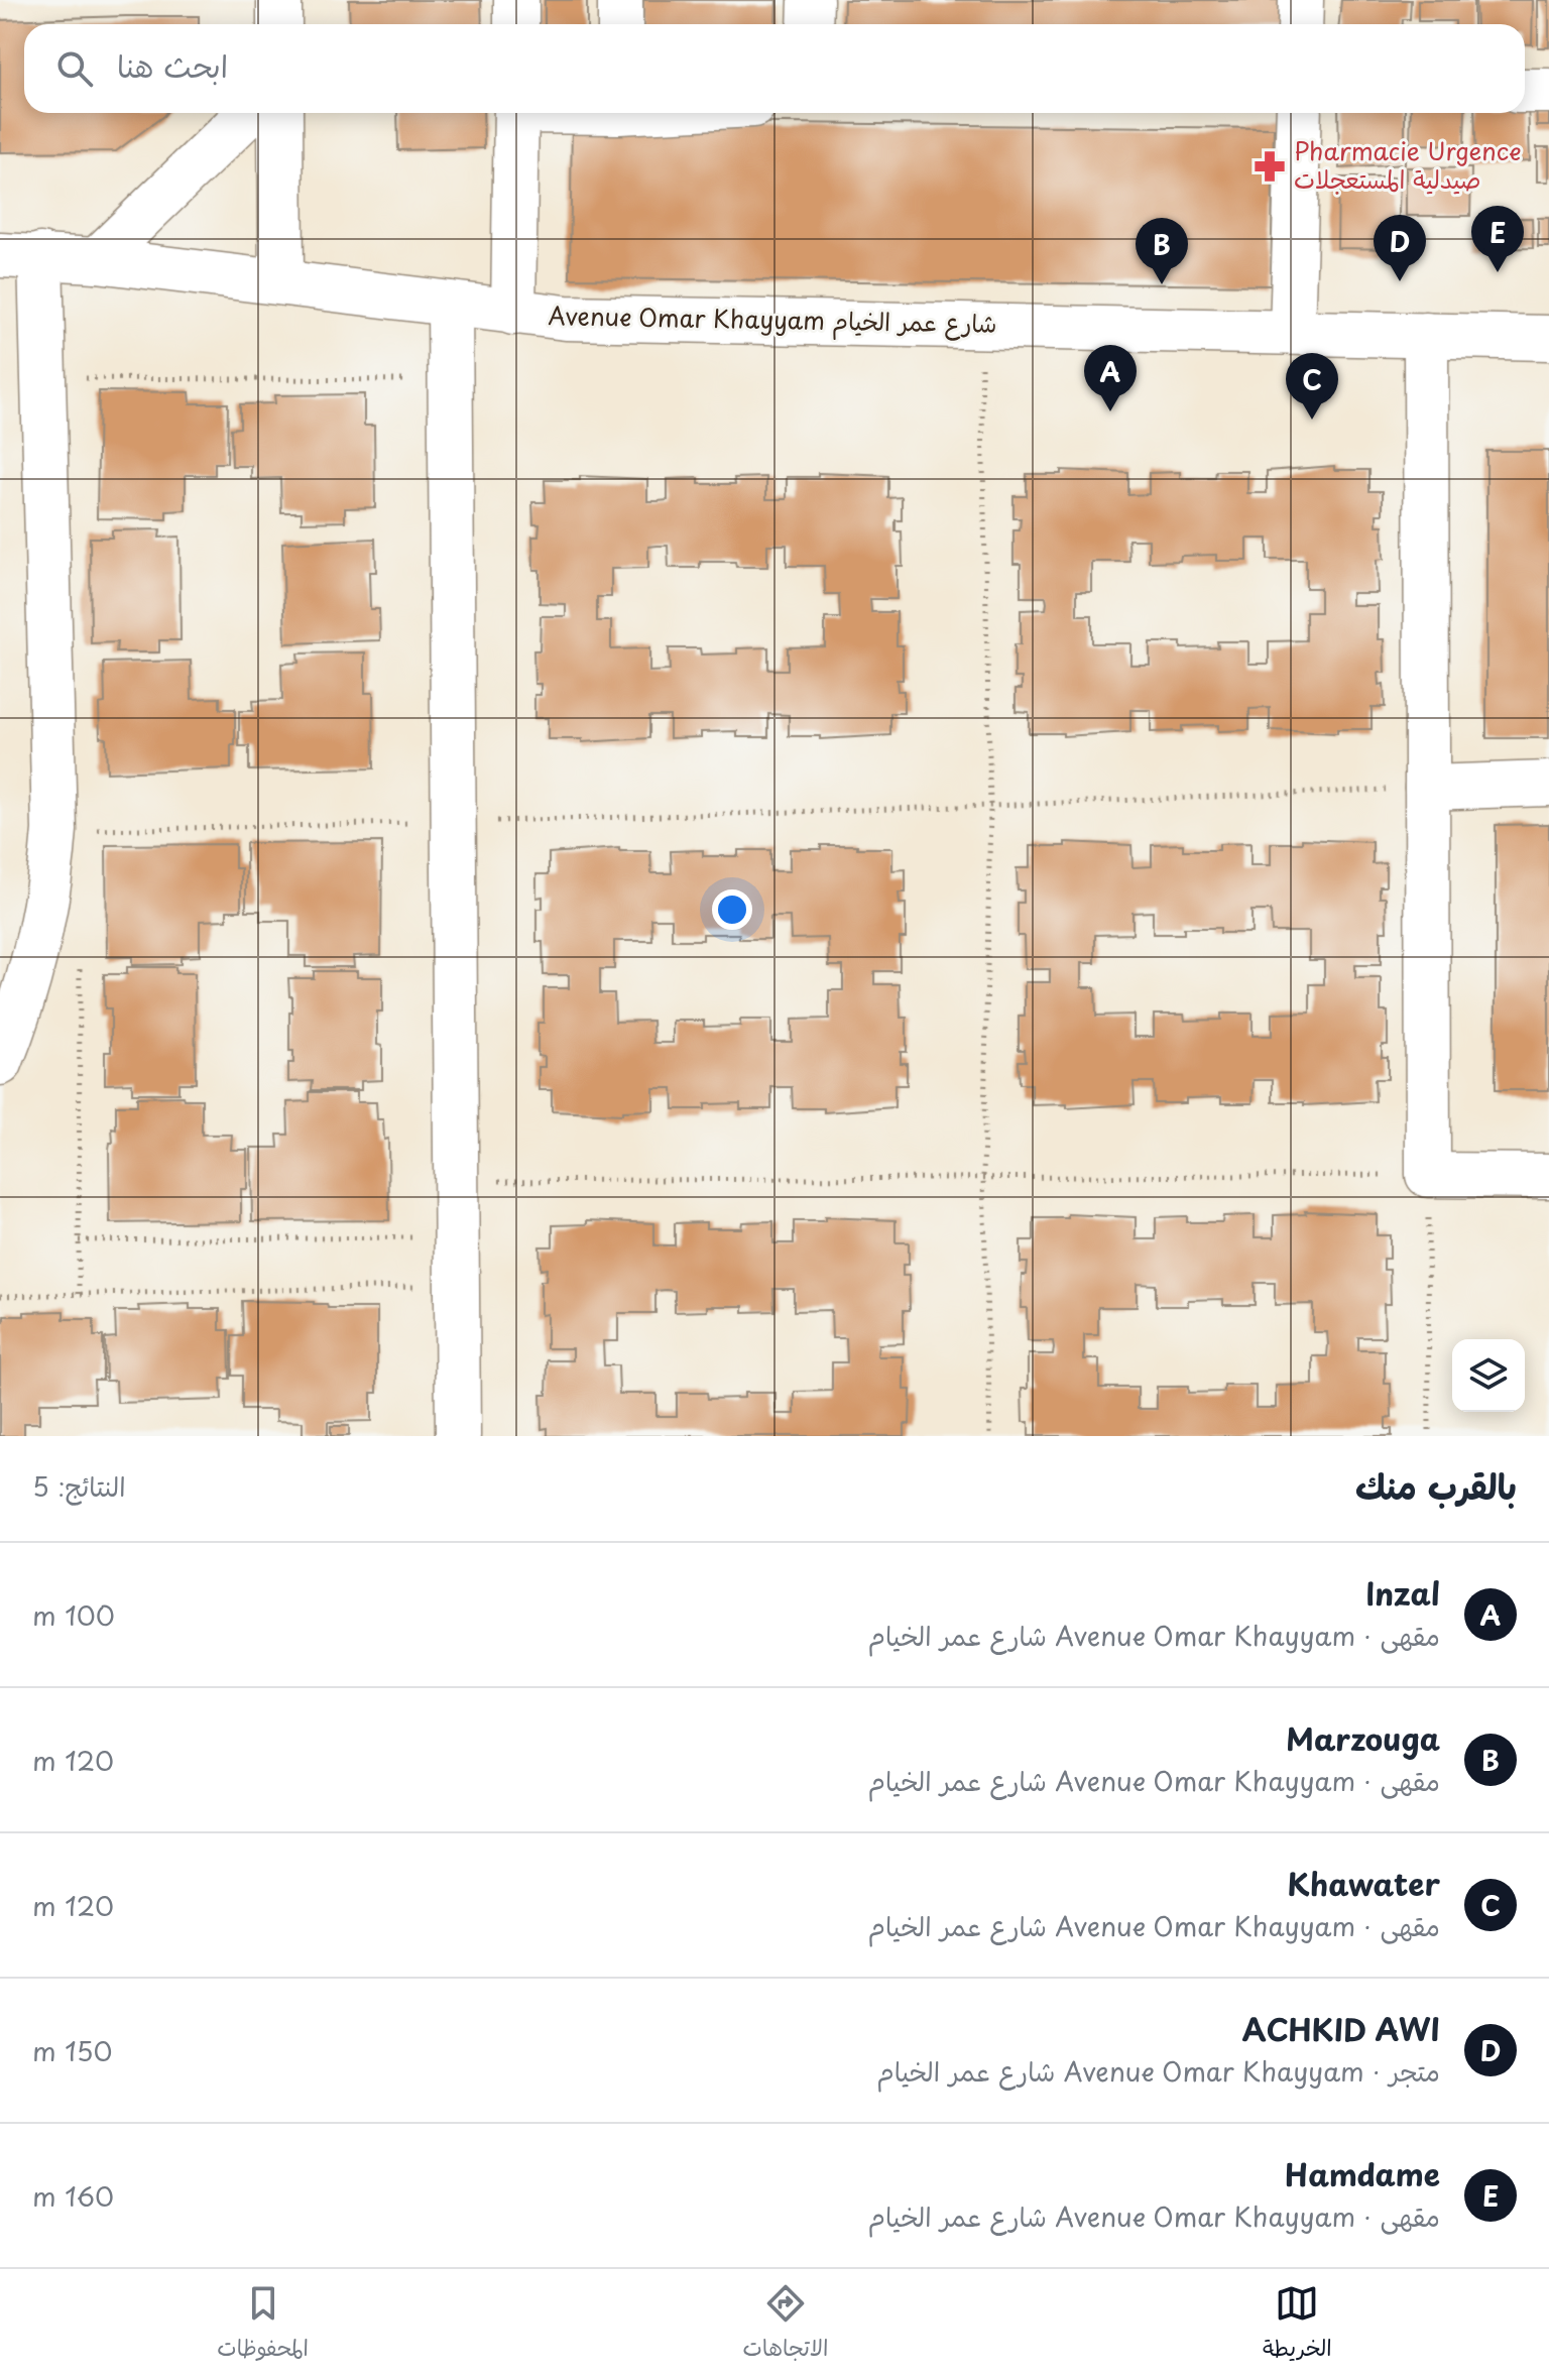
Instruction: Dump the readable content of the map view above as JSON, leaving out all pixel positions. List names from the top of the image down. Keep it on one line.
{"streets":{"street":["Avenue Omar Khayyam شارع عمر الخيام"]},"places":{"pharmacy":["Pharmacie Urgence صيدلية المستعجلات"]},"page":{"search":"ابحث هنا","pins":["E","D","B","A","C"],"heading":["بالقرب منك","النتائج: 5"],"list":[{"mark":"A","name":"Inzal","note":"مقهى · Avenue Omar Khayyam شارع عمر الخيام","value":"100 m"},{"mark":"B","name":"Marzouga","note":"مقهى · Avenue Omar Khayyam شارع عمر الخيام","value":"120 m"},{"mark":"C","name":"Khawater","note":"مقهى · Avenue Omar Khayyam شارع عمر الخيام","value":"120 m"},{"mark":"D","name":"ACHKID AWI","note":"متجر · Avenue Omar Khayyam شارع عمر الخيام","value":"150 m"},{"mark":"E","name":"Hamdame","note":"مقهى · Avenue Omar Khayyam شارع عمر الخيام","value":"160 m"}],"nav":["الخريطة","الاتجاهات","المحفوظات"]}}
